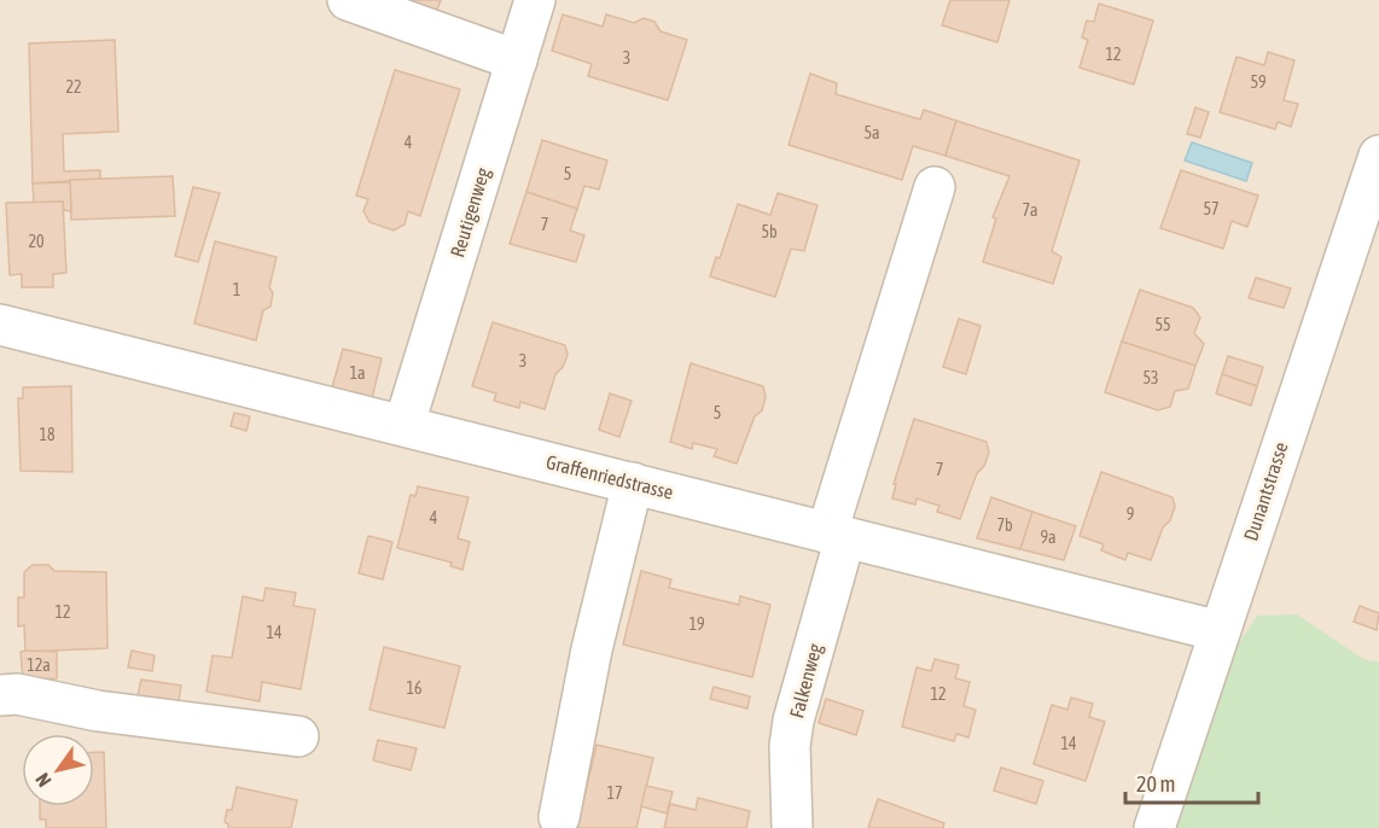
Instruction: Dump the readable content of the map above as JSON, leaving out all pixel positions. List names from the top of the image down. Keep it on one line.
{"streets":{"street":["Reutigenweg","Graffenriedstrasse","Dunantstrasse","Falkenweg"]},"crossings":[["Reutigenweg","Graffenriedstrasse"],["Graffenriedstrasse","Dunantstrasse"],["Graffenriedstrasse","Falkenweg"]],"house_numbers":["12","3","59","22","5a","4","5","57","7a","7","5b","20","1","55","3","1a","53","5","18","7","9","4","7b","9a","12","19","14","12a","16","12","14","17"],"scale_bar":"20 m","north":"bottom left"}
